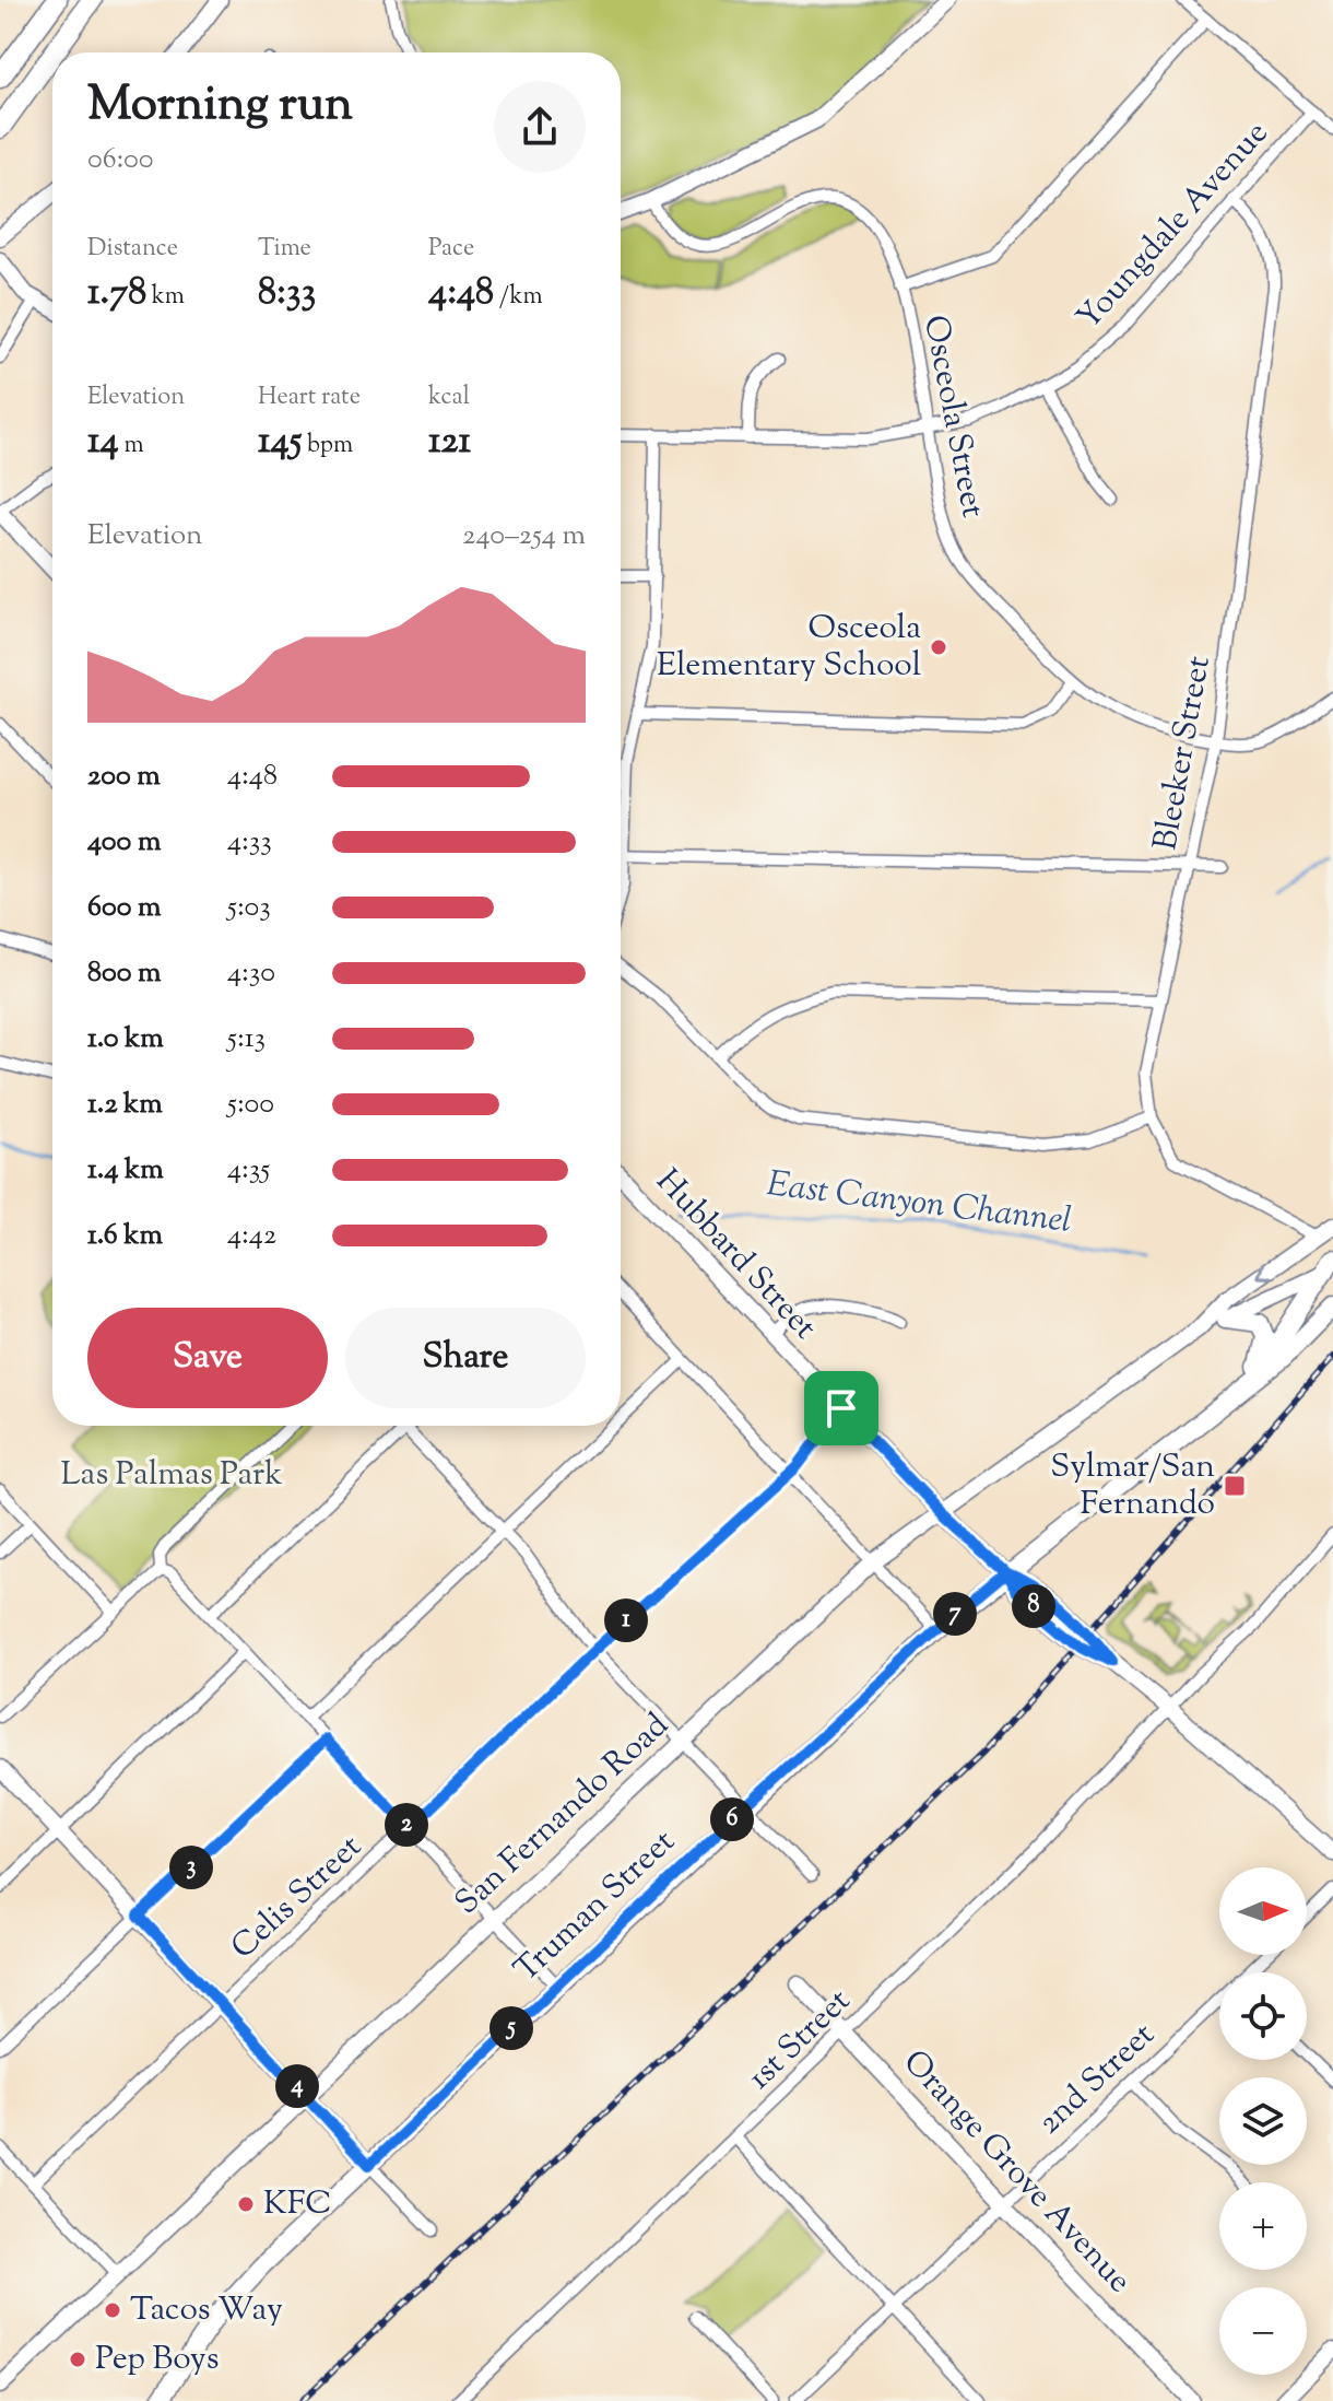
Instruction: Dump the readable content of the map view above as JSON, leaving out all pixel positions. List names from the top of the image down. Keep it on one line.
{"streets":{"main road":["Hubbard Street","San Fernando Road","Truman Street","Orange Grove Avenue"],"street":["Youngdale Avenue","Osceola Street","Bleeker Street","Celis Street","1st Street","2nd Street"]},"crossings":[["Youngdale Avenue","Osceola Street"],["Youngdale Avenue","Bleeker Street"],["Osceola Street","Bleeker Street"],["Bleeker Street","San Fernando Road"],["Hubbard Street","San Fernando Road"],["Hubbard Street","Celis Street"],["Hubbard Street","Truman Street"],["Hubbard Street","1st Street"],["San Fernando Road","Truman Street"],["1st Street","Orange Grove Avenue"],["2nd Street","Orange Grove Avenue"]],"water":["East Canyon Channel"],"parks":["Las Palmas Park"],"places":{"other":["Osceola Elementary School","KFC","Tacos Way","Pep Boys"],"transit":["Sylmar/San Fernando"]},"north":"right","page":{"heading":["Morning run","06:00"],"stats":[["Distance","1.78 km"],["Time","8:33"],["Pace","4:48 /km"],["Elevation","14 m"],["Heart rate","145 bpm"],["kcal","121"]],"chart":["Elevation","240–254 m"],"list":[{"name":"200 m","note":"4:48"},{"name":"400 m","note":"4:33"},{"name":"600 m","note":"5:03"},{"name":"800 m","note":"4:30"},{"name":"1.0 km","note":"5:13"},{"name":"1.2 km","note":"5:00"},{"name":"1.4 km","note":"4:35"},{"name":"1.6 km","note":"4:42"}],"buttons":["Save","Share"],"pins":["8","7","1","6","2","3","5","4"],"map_buttons":["+","−"]}}
